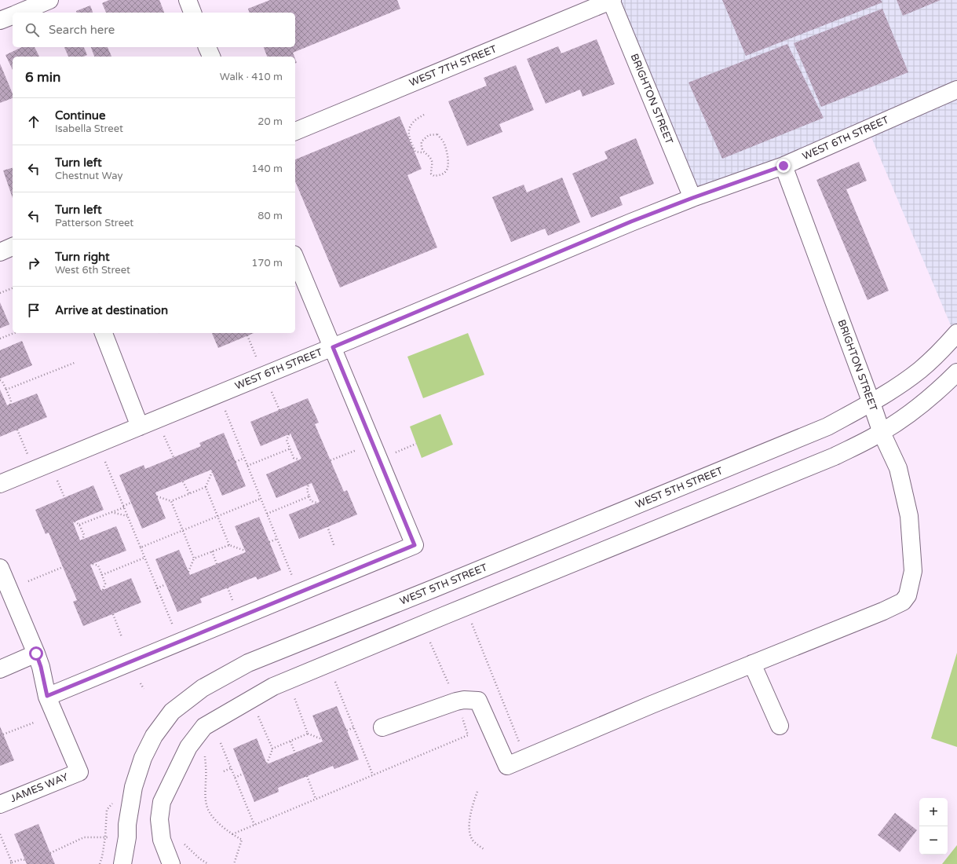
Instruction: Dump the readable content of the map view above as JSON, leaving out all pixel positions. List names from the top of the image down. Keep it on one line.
{"streets":{"street":["WEST 7TH STREET","BRIGHTON STREET","WEST 6TH STREET","WEST 5TH STREET","JAMES WAY"]},"crossings":[["WEST 7TH STREET","BRIGHTON STREET"],["BRIGHTON STREET","WEST 6TH STREET"],["BRIGHTON STREET","WEST 5TH STREET"]],"page":{"search":"Search here","heading":["6 min","Walk · 410 m"],"list":[["Continue","Isabella Street","20 m"],["Turn left","Chestnut Way","140 m"],["Turn left","Patterson Street","80 m"],["Turn right","West 6th Street","170 m"],"Arrive at destination"],"map_buttons":["+","−"]}}
